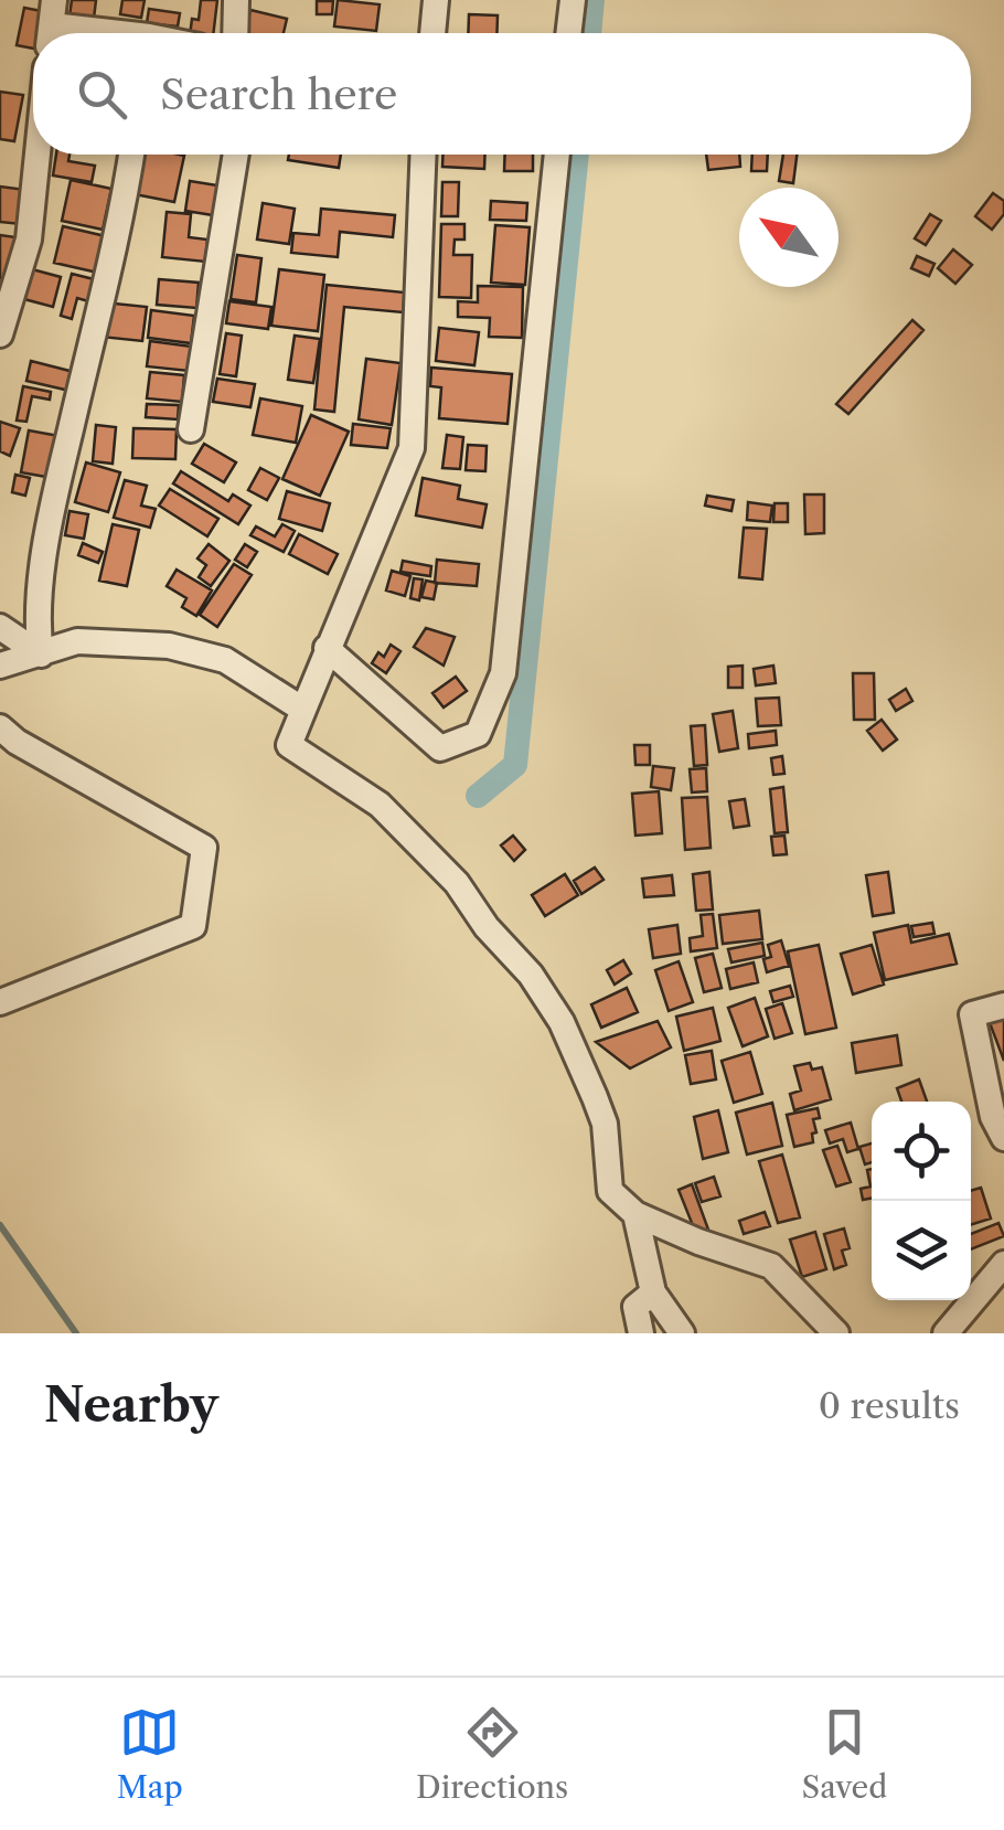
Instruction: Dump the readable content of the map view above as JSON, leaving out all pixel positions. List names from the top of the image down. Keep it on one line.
{"north":"top left","page":{"search":"Search here","heading":["Nearby","0 results"],"nav":["Map","Directions","Saved"]}}
